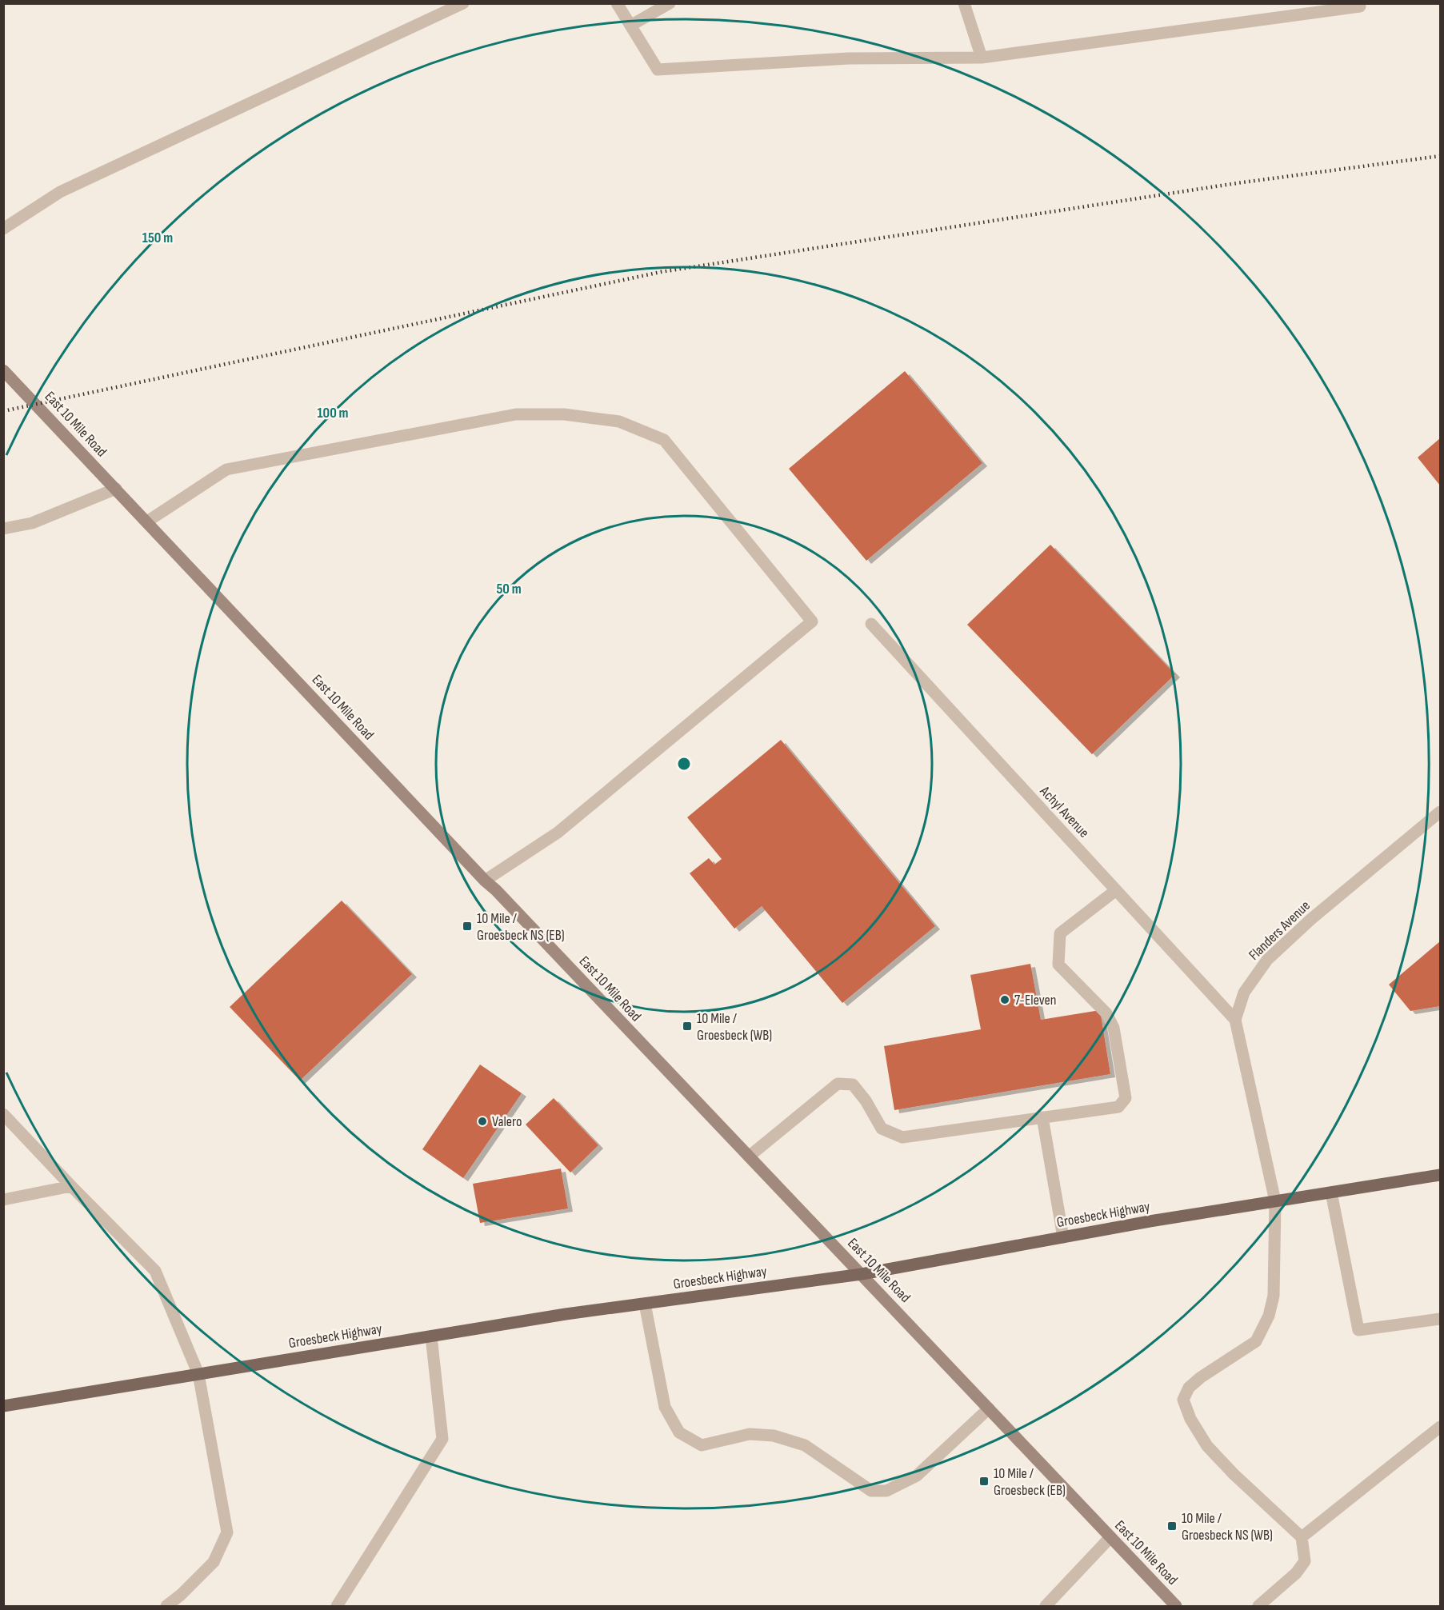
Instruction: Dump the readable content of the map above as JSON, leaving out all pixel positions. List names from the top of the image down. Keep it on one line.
{"streets":{"main road":["East 10 Mile Road","Groesbeck Highway"],"street":["Achyl Avenue","Flanders Avenue"]},"crossings":[["East 10 Mile Road","Groesbeck Highway"],["Achyl Avenue","Flanders Avenue"]],"places":{"transit":["10 Mile / Groesbeck NS (EB)","10 Mile / Groesbeck (WB)","10 Mile / Groesbeck (EB)","10 Mile / Groesbeck NS (WB)"],"other":["7-Eleven","Valero"]},"rings":["150 m","100 m","50 m"]}
